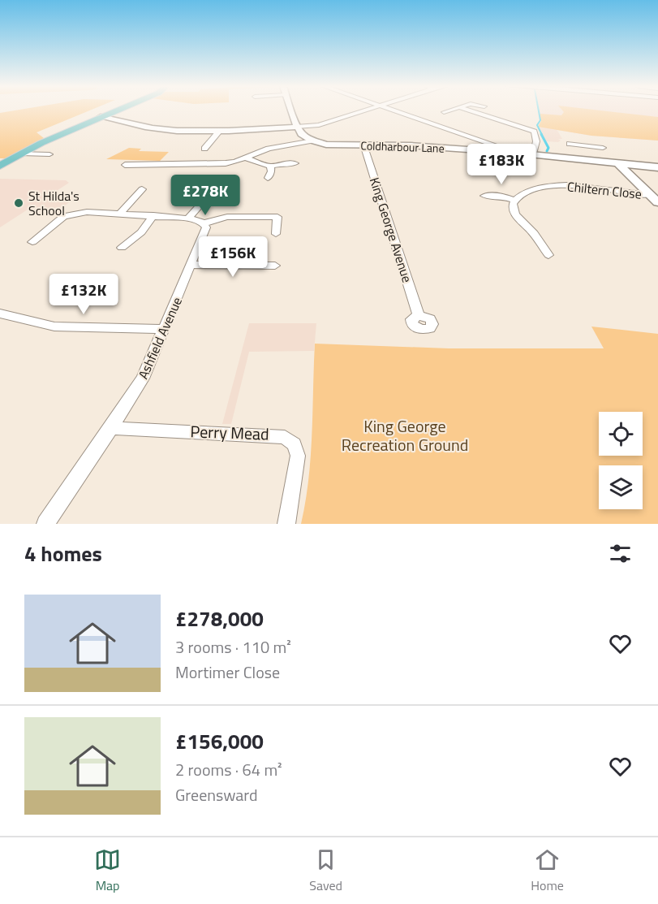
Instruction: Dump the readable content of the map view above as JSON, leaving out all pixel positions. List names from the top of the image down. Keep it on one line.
{"streets":{"street":["Coldharbour Lane","Chiltern Close","King George Avenue","Ashfield Avenue","Perry Mead"]},"crossings":[["Coldharbour Lane","King George Avenue"],["Ashfield Avenue","Perry Mead"]],"parks":["King George Recreation Ground"],"places":["St Hilda's School"],"page":{"price":["£183K","£278K","£156K","£132K"],"heading":"4 homes","list":[{"name":"£278,000","note":"3 rooms · 110 m² · Mortimer Close"},{"name":"£156,000","note":"2 rooms · 64 m² · Greensward"}],"tabs":["Map","Saved","Home"]}}
